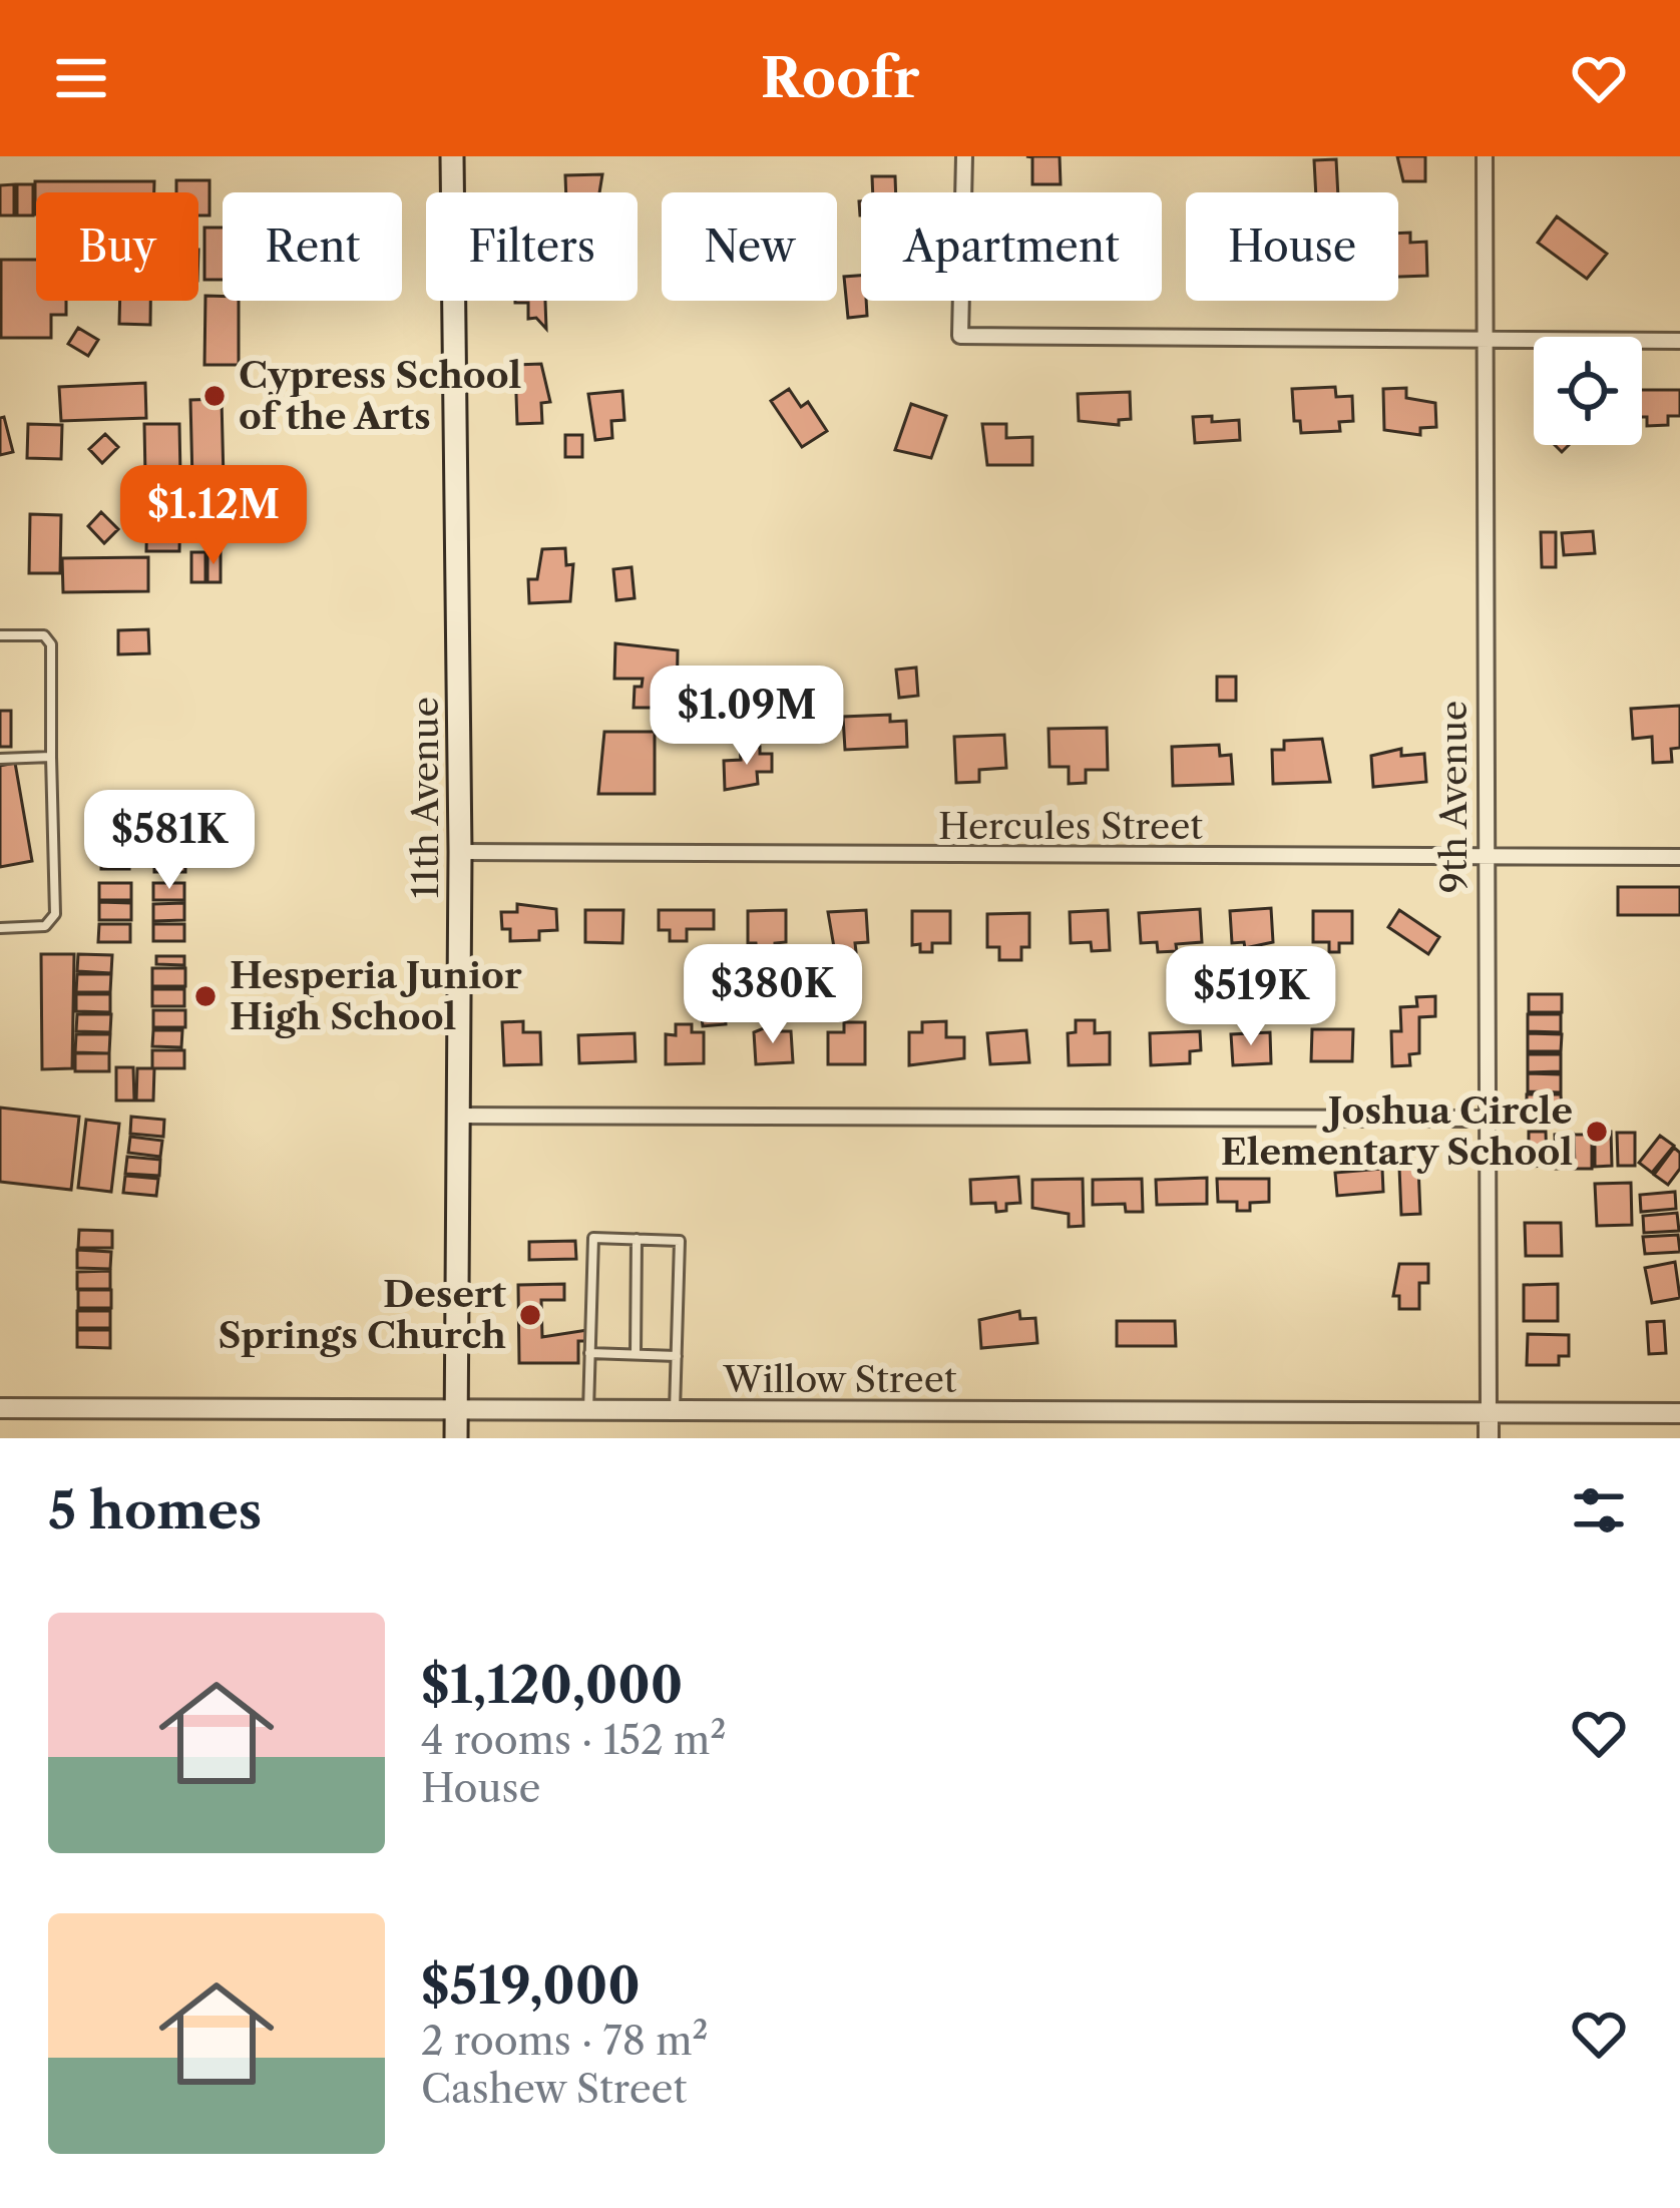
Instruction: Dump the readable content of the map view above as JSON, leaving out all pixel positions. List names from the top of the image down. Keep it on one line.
{"streets":{"main road":["11th Avenue"],"street":["9th Avenue","Hercules Street","Willow Street"]},"crossings":[["9th Avenue","Hercules Street"],["9th Avenue","Willow Street"],["11th Avenue","Hercules Street"],["11th Avenue","Willow Street"]],"places":["Cypress School of the Arts","Hesperia Junior High School","Joshua Circle Elementary School","Desert Springs Church"],"page":{"header":"Roofr","chip":["Buy","Rent","Filters","New","Apartment","House"],"price":["$1.12M","$1.09M","$581K","$380K","$519K"],"heading":"5 homes","list":[{"name":"$1,120,000","note":"4 rooms · 152 m² · House"},{"name":"$519,000","note":"2 rooms · 78 m² · Cashew Street"}]}}
